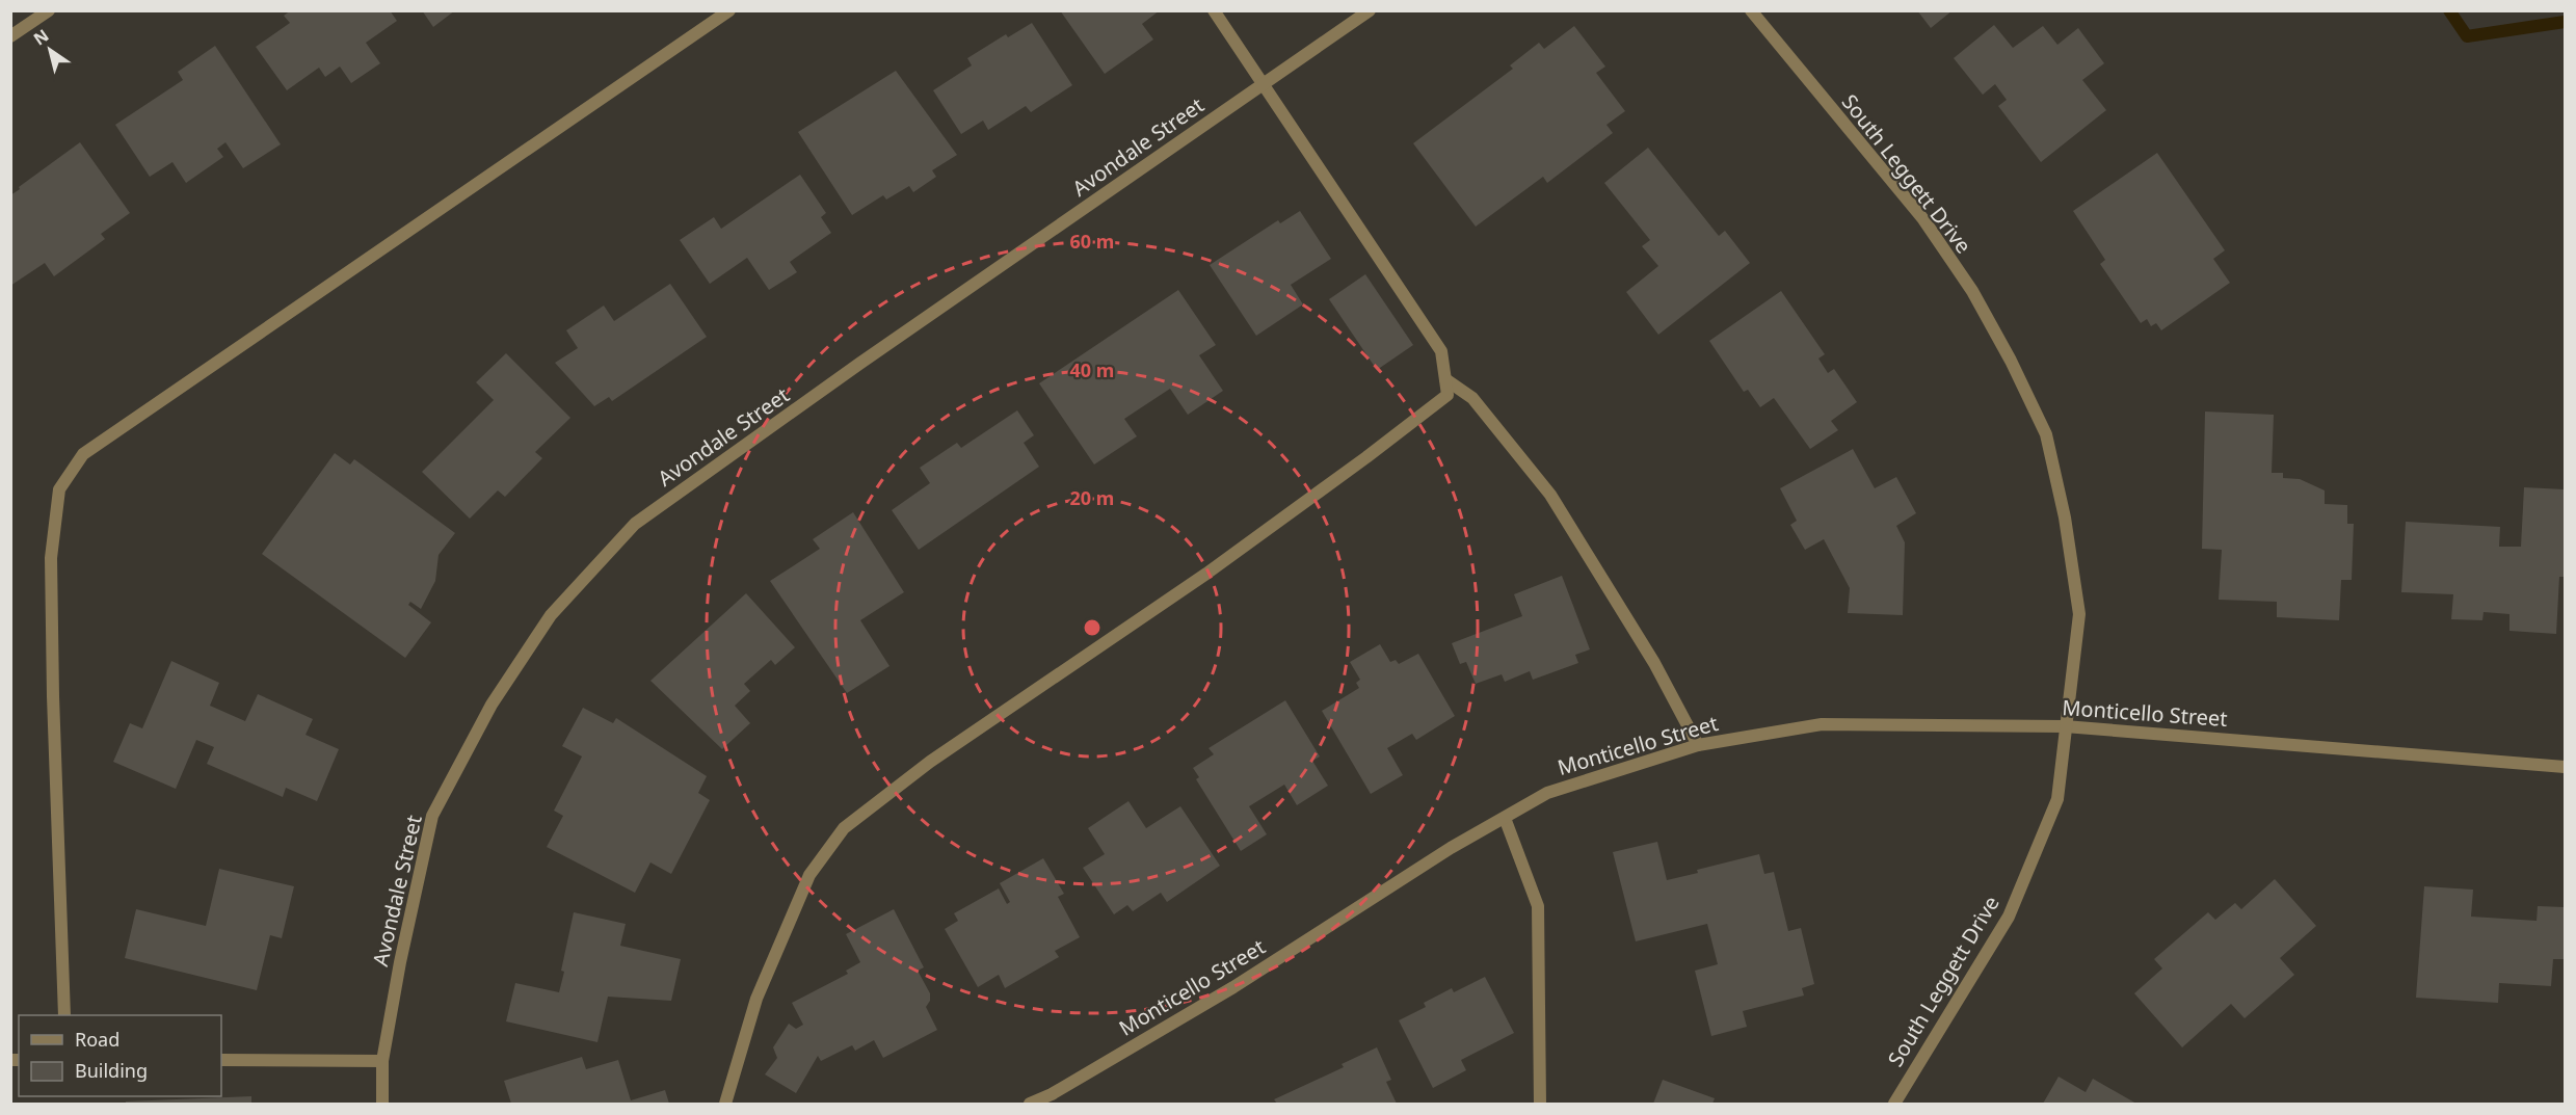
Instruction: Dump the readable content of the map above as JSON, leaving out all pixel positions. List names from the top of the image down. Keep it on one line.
{"streets":{"street":["Avondale Street","South Leggett Drive","Monticello Street"]},"crossings":[["South Leggett Drive","Monticello Street"]],"legend":["Road","Building"],"north":"top left","rings":["60 m","40 m","20 m"]}
